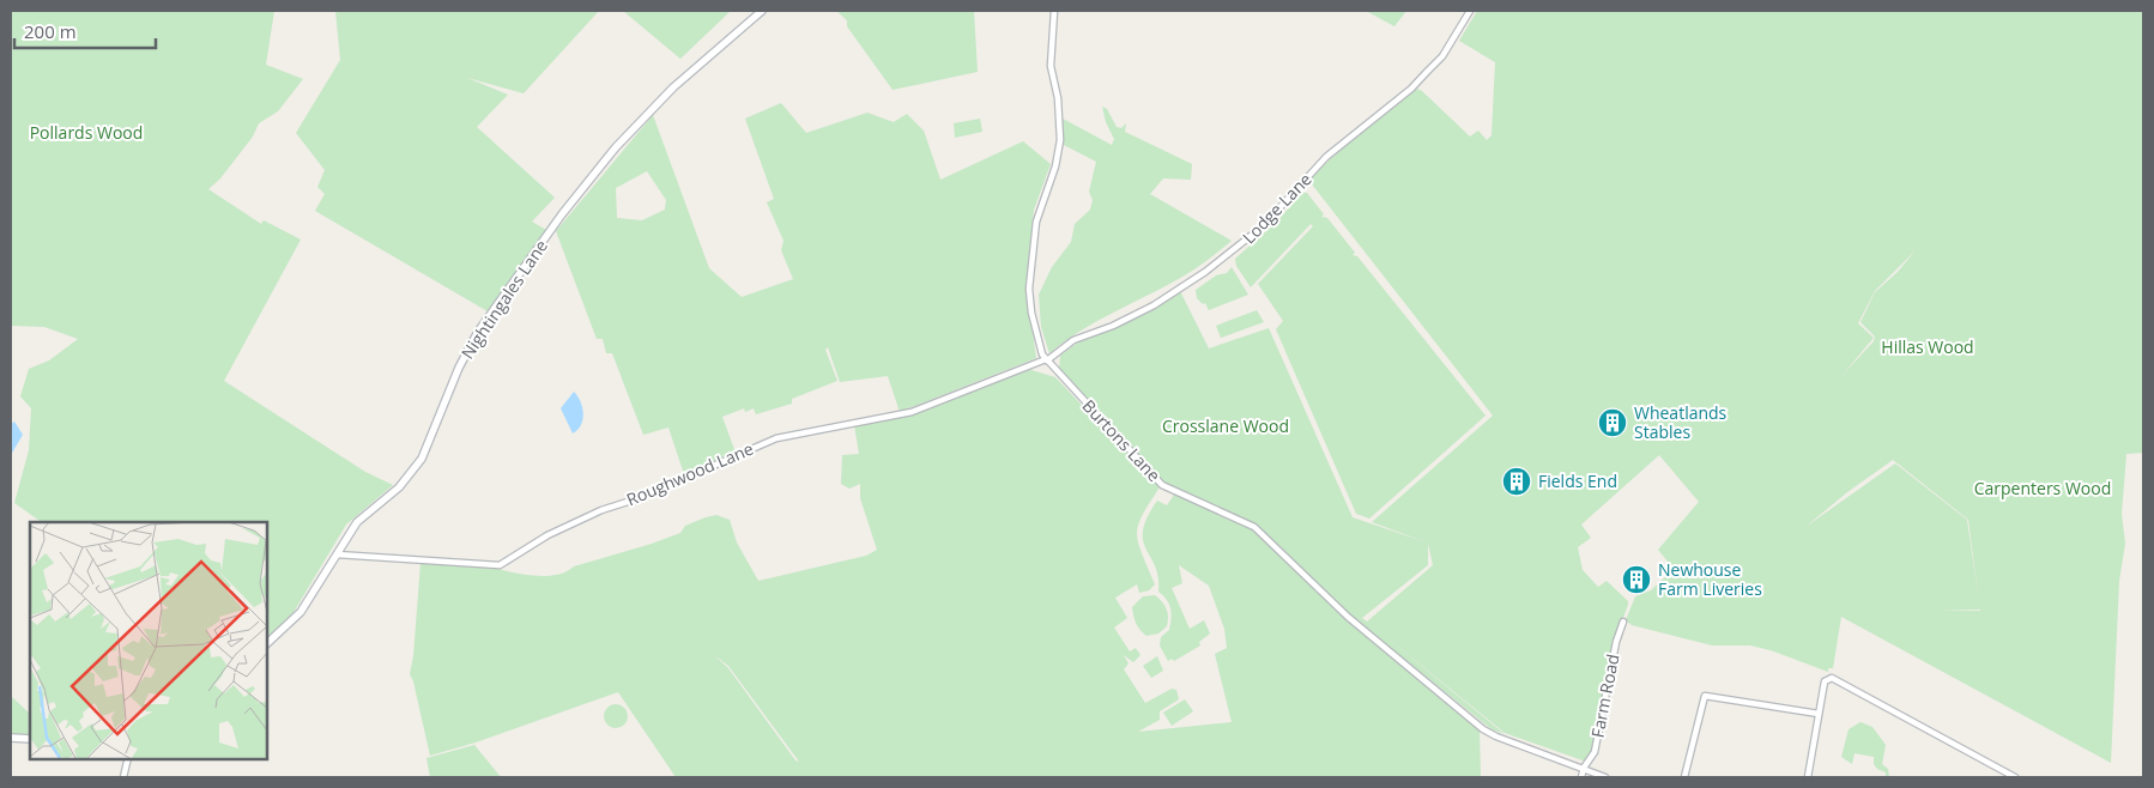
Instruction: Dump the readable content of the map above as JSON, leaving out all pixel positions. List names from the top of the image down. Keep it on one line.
{"streets":{"main road":["Nightingales Lane"],"street":["Lodge Lane","Burtons Lane","Roughwood Lane","Farm Road"]},"crossings":[["Lodge Lane","Burtons Lane"],["Lodge Lane","Roughwood Lane"],["Nightingales Lane","Roughwood Lane"],["Burtons Lane","Roughwood Lane"],["Burtons Lane","Farm Road"]],"parks":["Pollards Wood","Hillas Wood","Crosslane Wood","Carpenters Wood"],"places":{"building":["Wheatlands Stables","Fields End","Newhouse Farm Liveries"]},"scale_bar":"200 m"}
